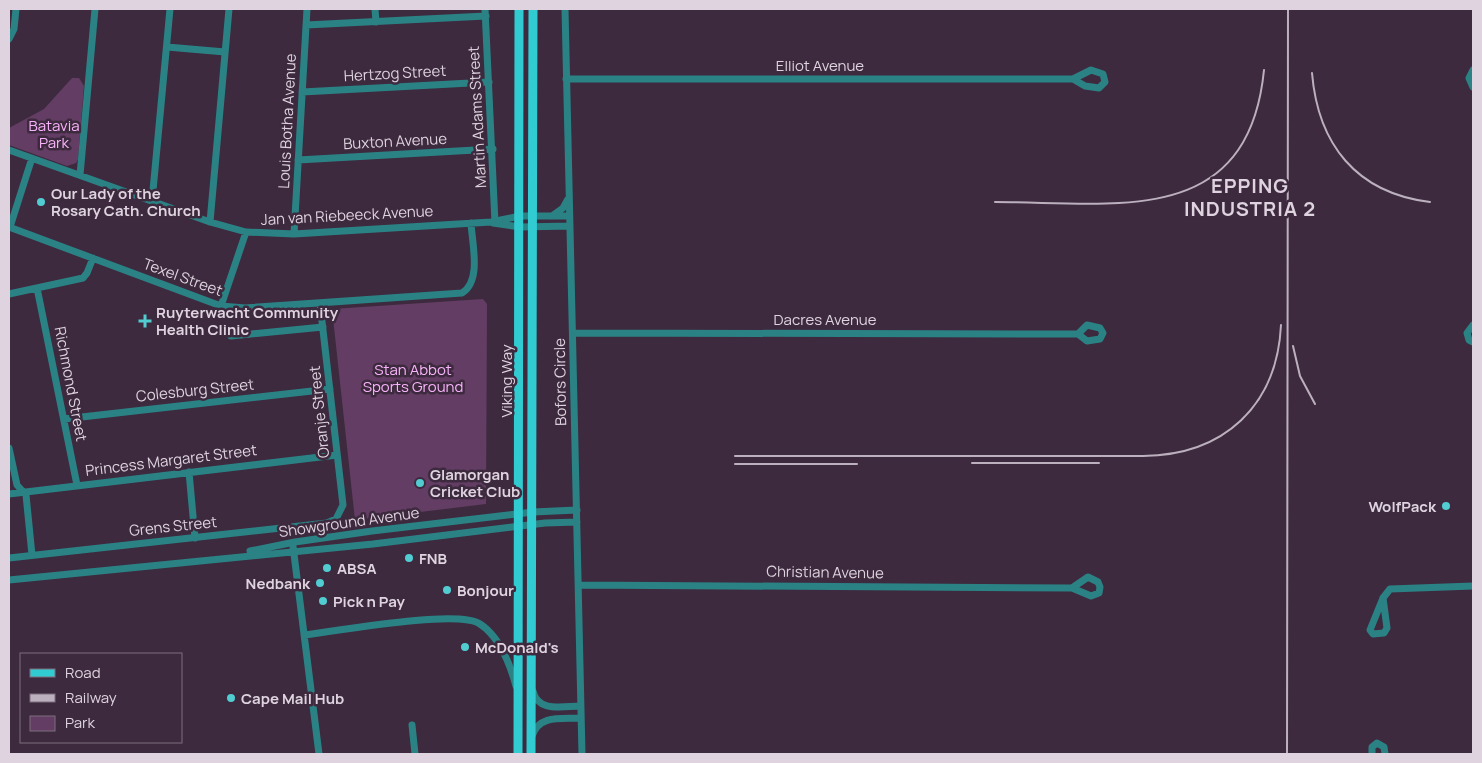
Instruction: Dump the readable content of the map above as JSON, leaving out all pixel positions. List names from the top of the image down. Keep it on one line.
{"streets":{"main road":["Viking Way"],"street":["Elliot Avenue","Hertzog Street","Martin Adams Street","Louis Botha Avenue","Buxton Avenue","Jan van Riebeeck Avenue","Texel Street","Dacres Avenue","Bofors Circle","Richmond Street","Colesburg Street","Oranje Street","Princess Margaret Street","Showground Avenue","Grens Street","Christian Avenue"]},"crossings":[["Elliot Avenue","Bofors Circle"],["Hertzog Street","Martin Adams Street"],["Hertzog Street","Louis Botha Avenue"],["Martin Adams Street","Buxton Avenue"],["Martin Adams Street","Jan van Riebeeck Avenue"],["Louis Botha Avenue","Buxton Avenue"],["Louis Botha Avenue","Jan van Riebeeck Avenue"],["Jan van Riebeeck Avenue","Texel Street"],["Jan van Riebeeck Avenue","Viking Way"],["Jan van Riebeeck Avenue","Bofors Circle"],["Texel Street","Oranje Street"],["Dacres Avenue","Bofors Circle"],["Viking Way","Showground Avenue"],["Bofors Circle","Showground Avenue"],["Bofors Circle","Christian Avenue"],["Richmond Street","Colesburg Street"],["Richmond Street","Princess Margaret Street"],["Colesburg Street","Oranje Street"],["Oranje Street","Princess Margaret Street"],["Oranje Street","Grens Street"]],"districts":["EPPING INDUSTRIA 2"],"parks":["Batavia Park","Stan Abbot Sports Ground"],"places":{"other":["Our Lady of the Rosary Cath. Church","Glamorgan Cricket Club","WolfPack","FNB","ABSA","Nedbank","Bonjour","Pick n Pay","McDonald's","Cape Mail Hub"],"health":["Ruyterwacht Community Health Clinic"]},"legend":["Road","Railway","Park"]}
